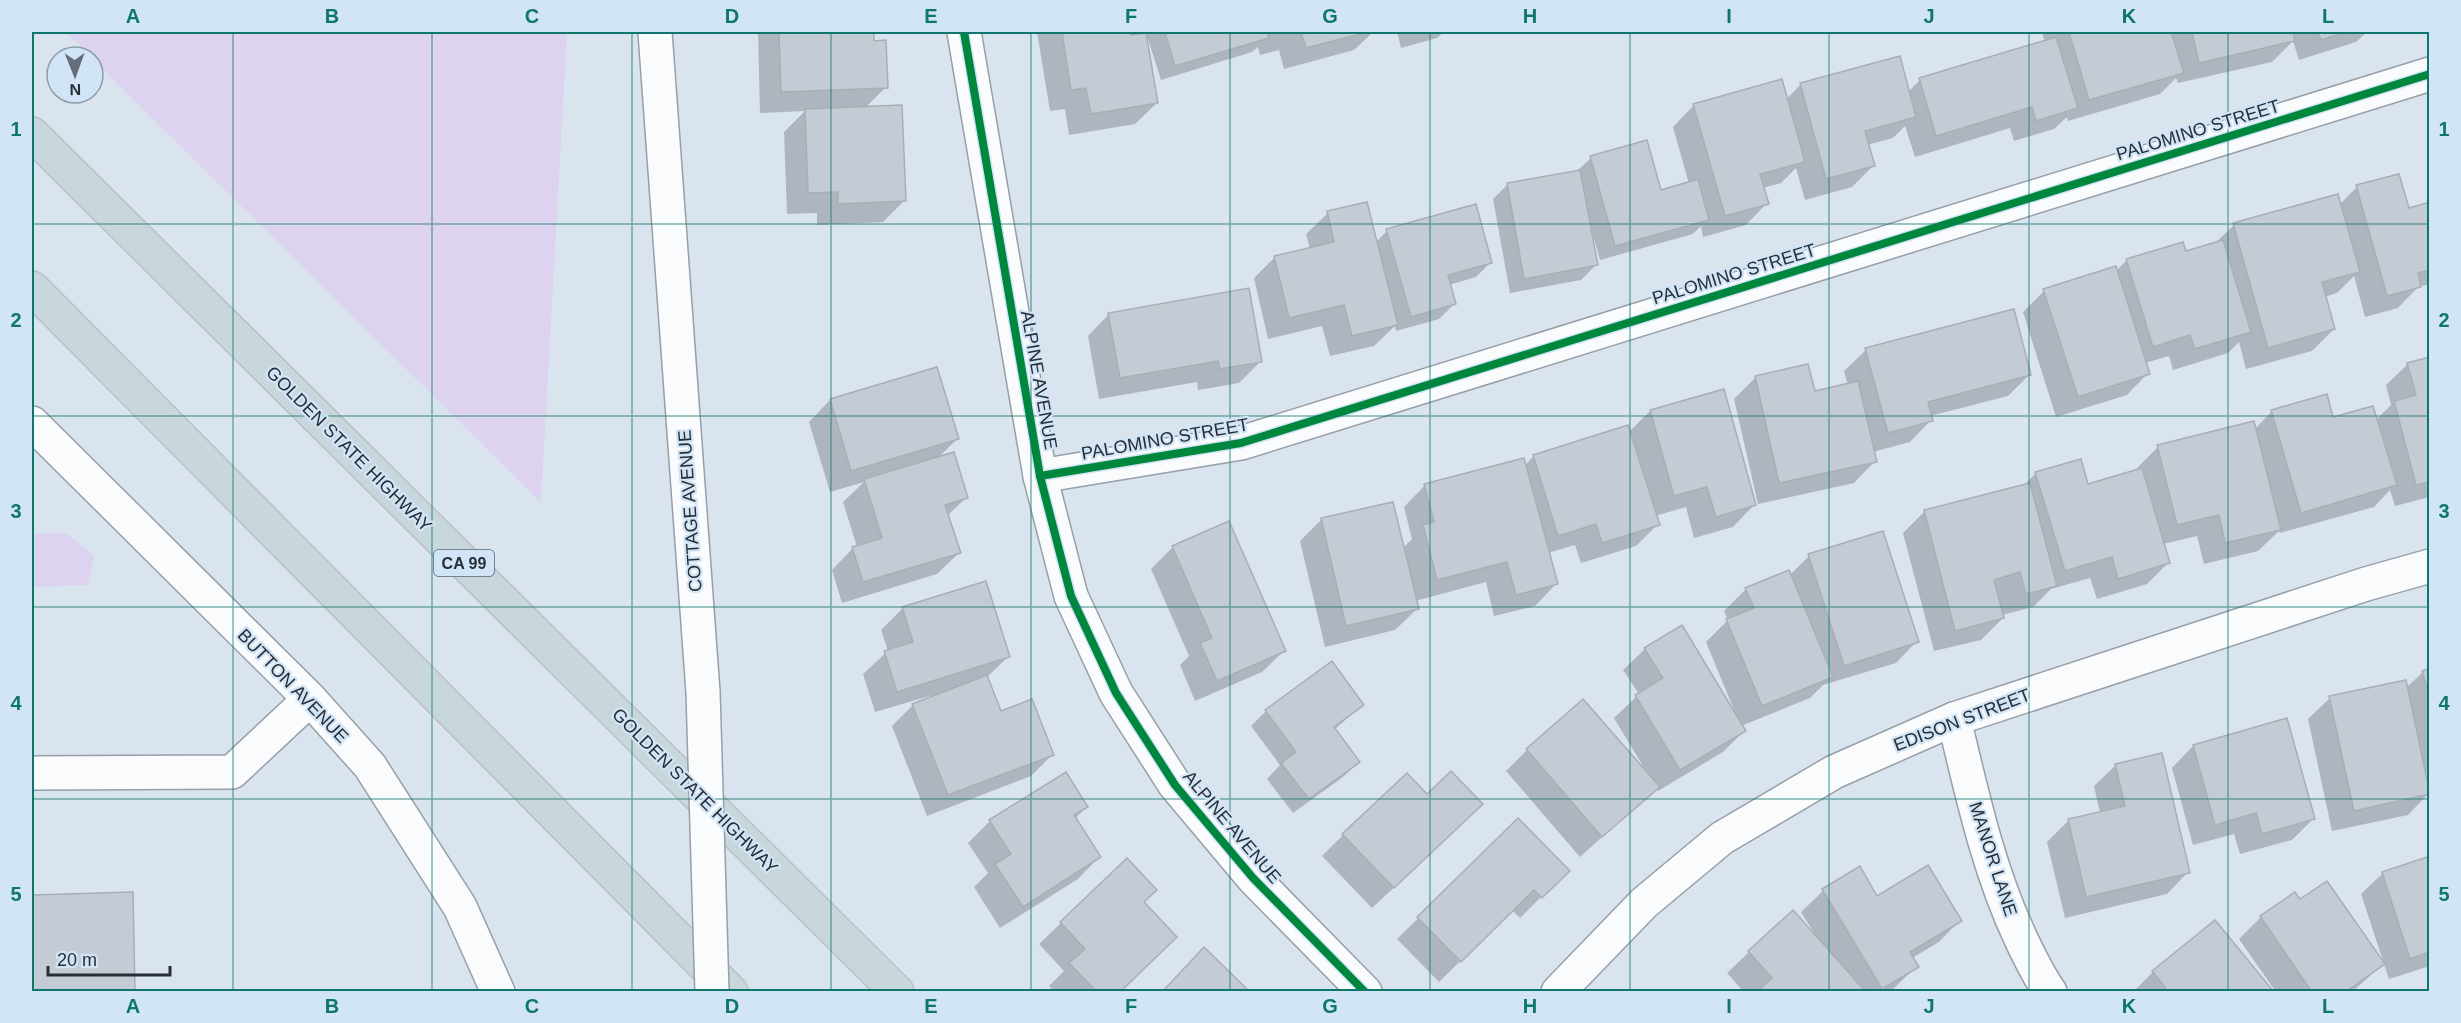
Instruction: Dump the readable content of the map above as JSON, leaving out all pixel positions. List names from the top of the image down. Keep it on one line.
{"streets":{"highway":["GOLDEN STATE HIGHWAY","CA 99"],"street":["PALOMINO STREET","ALPINE AVENUE","COTTAGE AVENUE","BUTTON AVENUE","EDISON STREET","MANOR LANE"]},"crossings":[["PALOMINO STREET","ALPINE AVENUE"],["EDISON STREET","MANOR LANE"]],"scale_bar":"20 m","north":"bottom","grid":{"columns":["A","B","C","D","E","F","G","H","I","J","K","L"],"rows":["1","2","3","4","5"]}}
